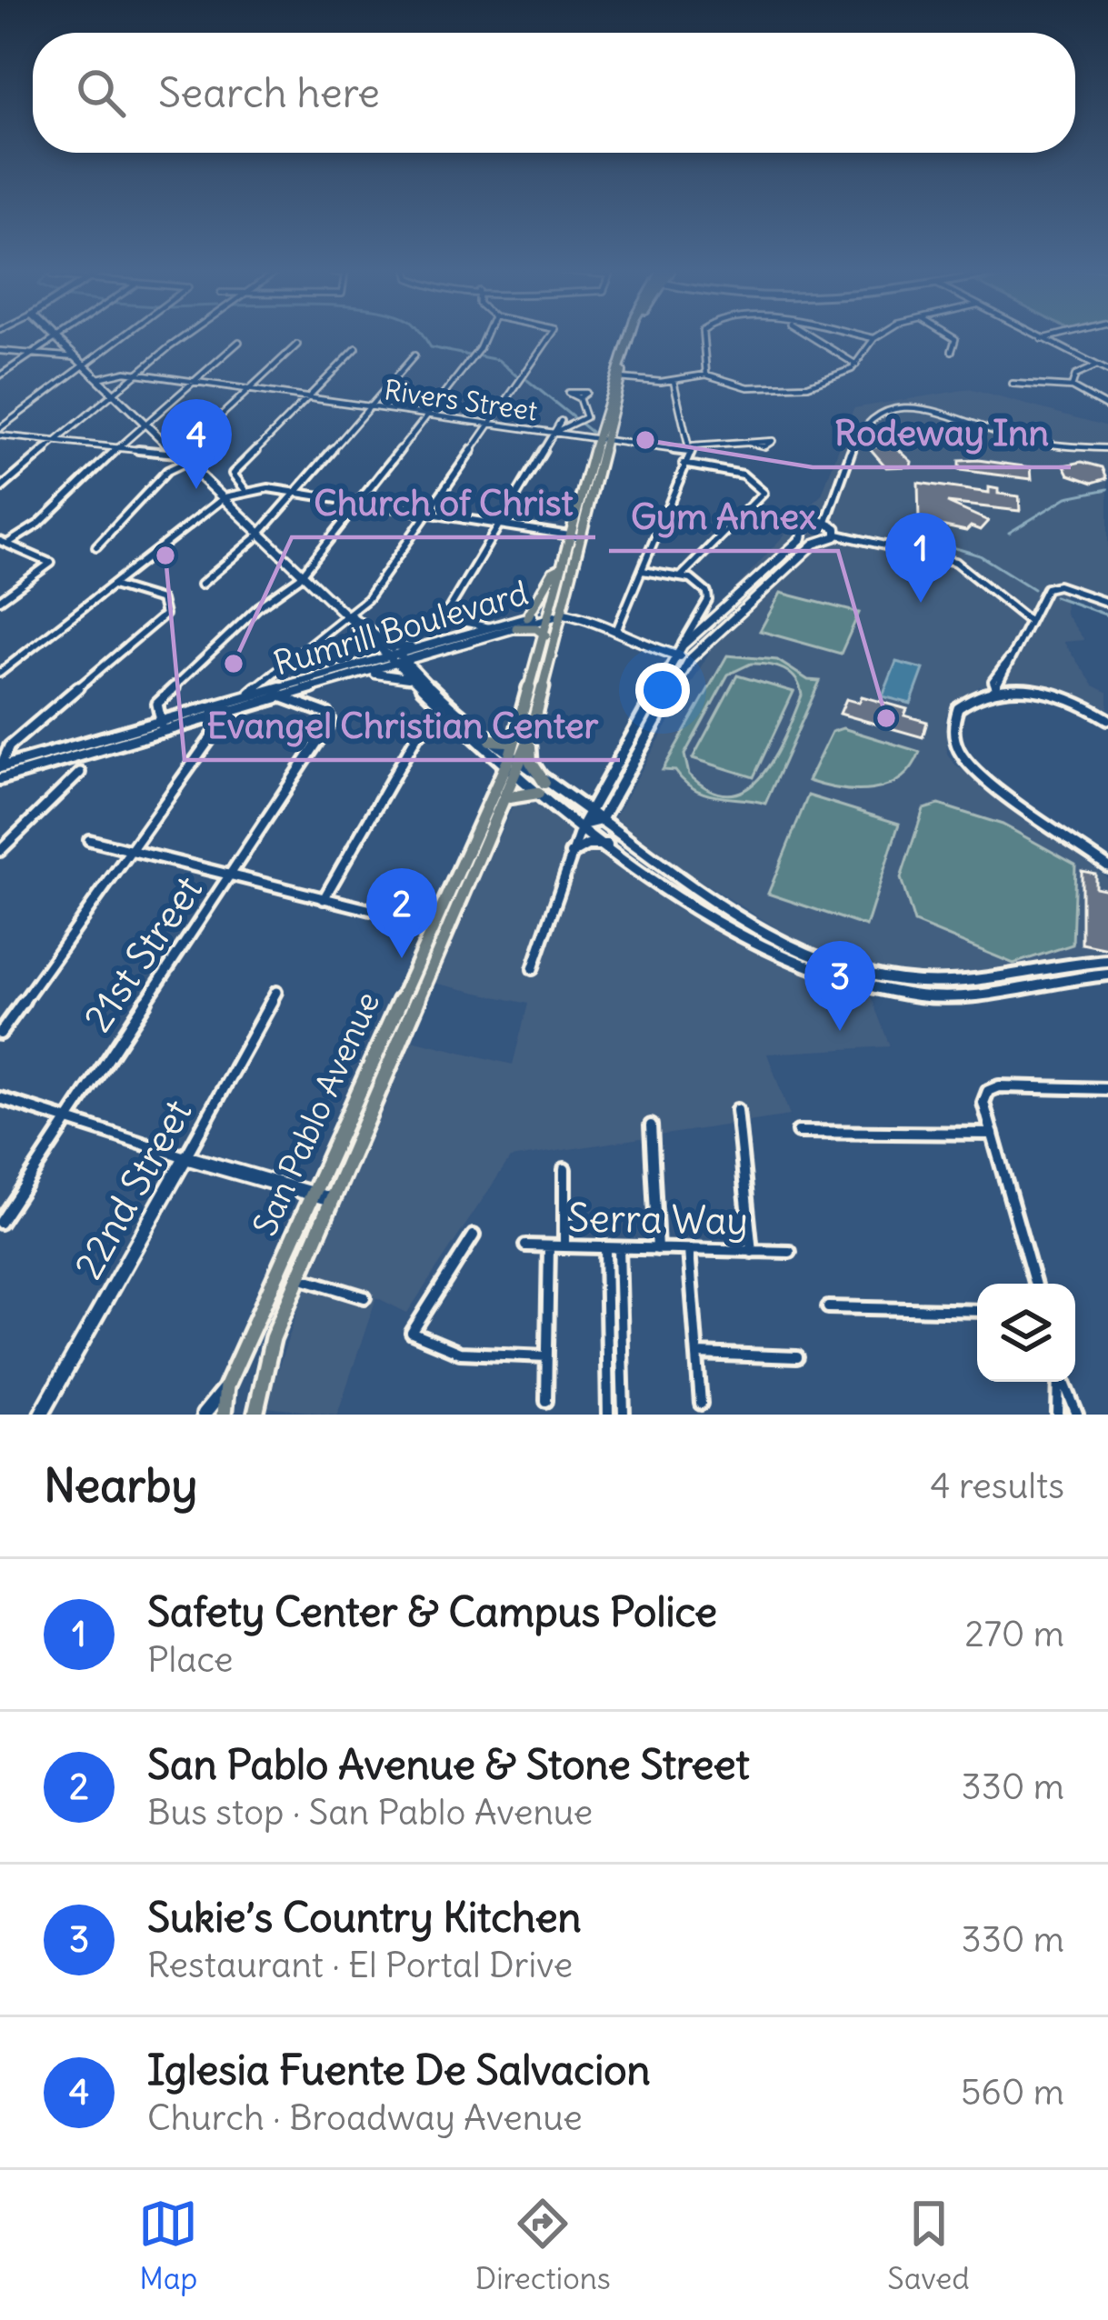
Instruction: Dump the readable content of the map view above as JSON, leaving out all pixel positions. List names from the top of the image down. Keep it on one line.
{"streets":{"main road":["Rumrill Boulevard","San Pablo Avenue","22nd Street"],"street":["Rivers Street","21st Street","Serra Way"]},"crossings":[["Rivers Street","San Pablo Avenue"],["Rumrill Boulevard","21st Street"],["Rumrill Boulevard","San Pablo Avenue"]],"places":["Rodeway Inn","Evangel Christian Center","Church of Christ","Gym Annex"],"page":{"search":"Search here","pins":["4","1","2","3"],"heading":["Nearby","4 results"],"list":[{"mark":"1","name":"Safety Center & Campus Police","note":"Place","value":"270 m"},{"mark":"2","name":"San Pablo Avenue & Stone Street","note":"Bus stop · San Pablo Avenue","value":"330 m"},{"mark":"3","name":"Sukie’s Country Kitchen","note":"Restaurant · El Portal Drive","value":"330 m"},{"mark":"4","name":"Iglesia Fuente De Salvacion","note":"Church · Broadway Avenue","value":"560 m"}],"nav":["Map","Directions","Saved"]}}
